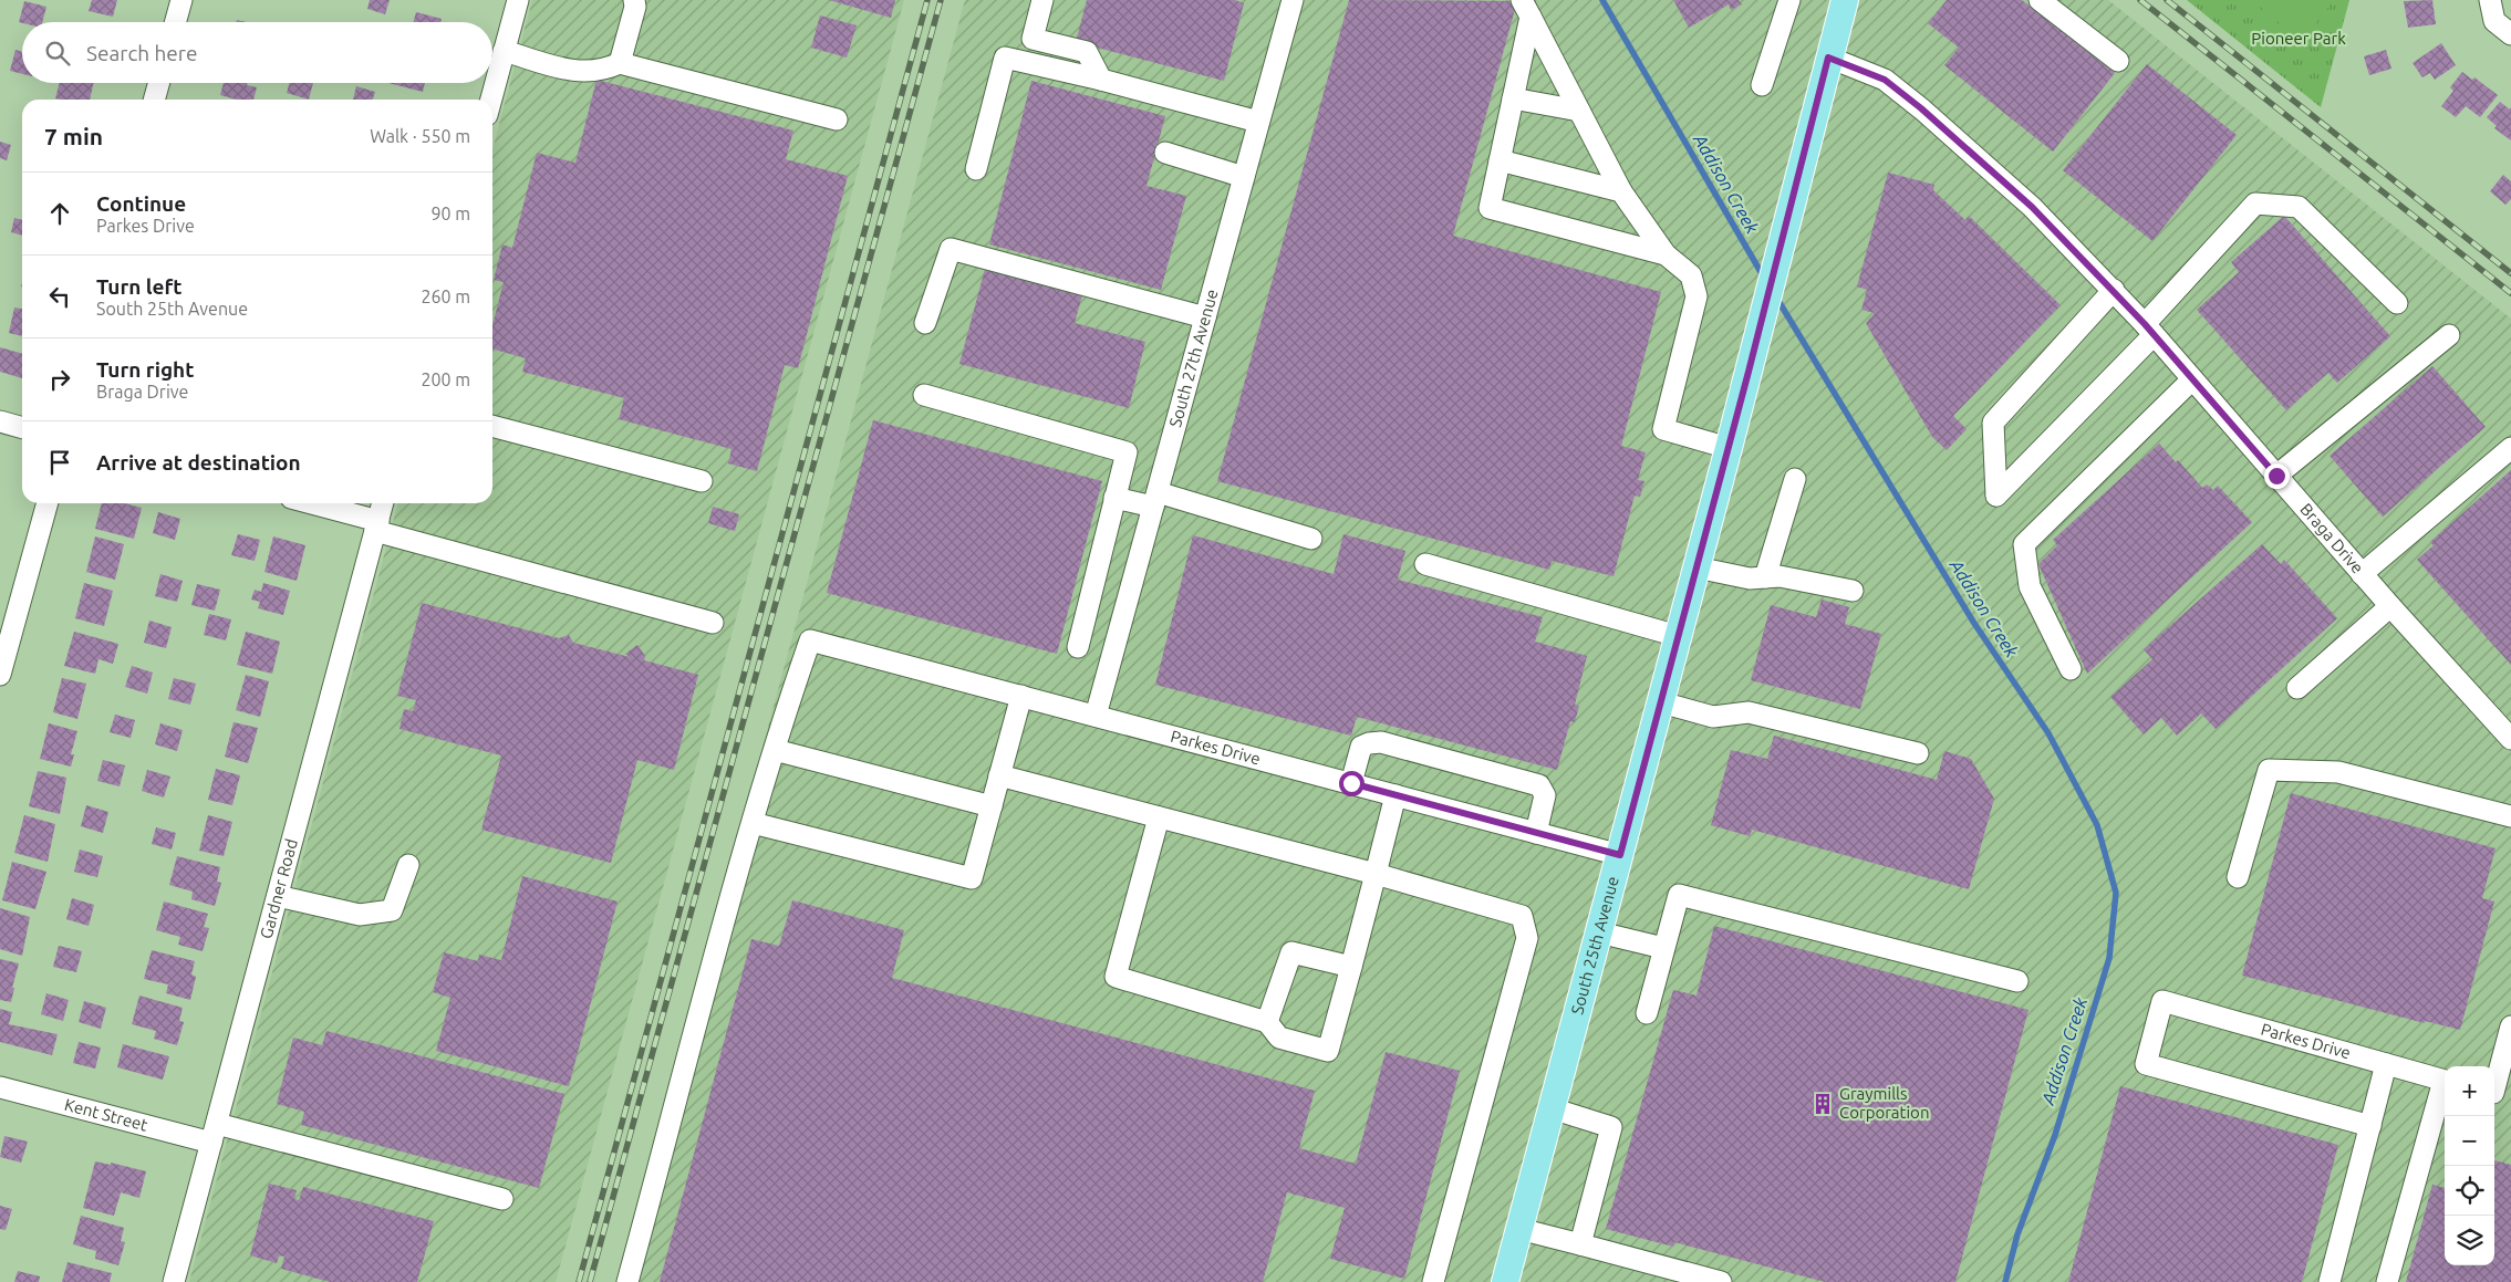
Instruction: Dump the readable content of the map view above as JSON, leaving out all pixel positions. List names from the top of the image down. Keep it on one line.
{"streets":{"main road":["South 25th Avenue"],"street":["South 27th Avenue","Braga Drive","Parkes Drive","Gardner Road","Kent Street"]},"crossings":[["South 27th Avenue","Parkes Drive"],["Braga Drive","South 25th Avenue"],["Parkes Drive","South 25th Avenue"],["Gardner Road","Kent Street"]],"water":["Addison Creek"],"parks":["Pioneer Park"],"places":{"building":["Graymills Corporation"]},"page":{"search":"Search here","heading":["7 min","Walk · 550 m"],"list":[["Continue","Parkes Drive","90 m"],["Turn left","South 25th Avenue","260 m"],["Turn right","Braga Drive","200 m"],"Arrive at destination"],"map_buttons":["+","−"]}}
